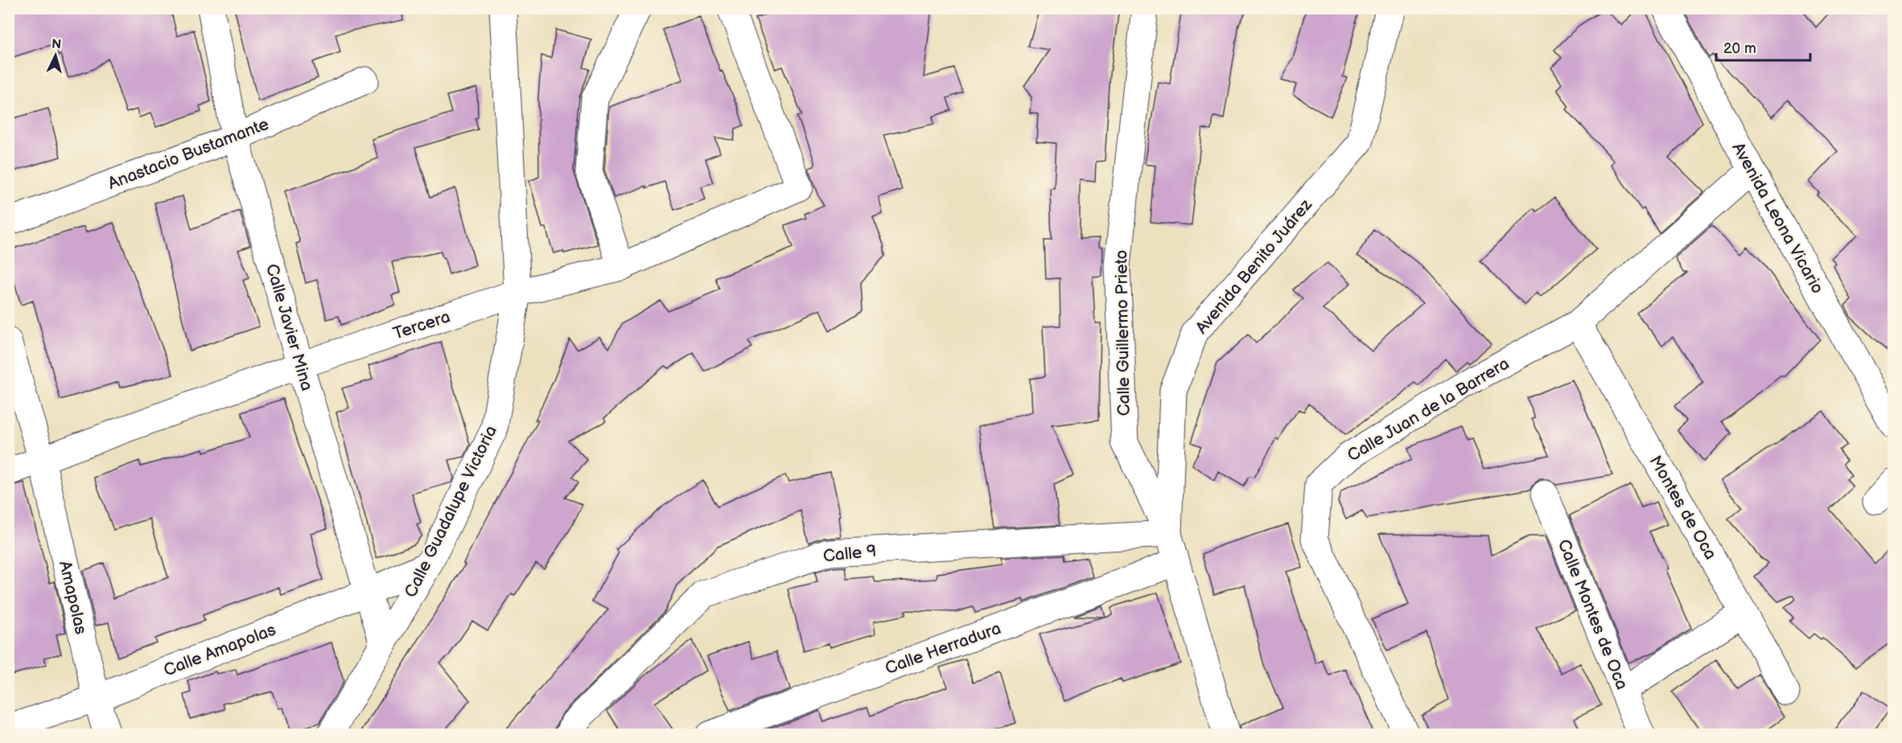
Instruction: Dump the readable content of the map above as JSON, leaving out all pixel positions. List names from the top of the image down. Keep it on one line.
{"streets":{"street":["Anastacio Bustamante","Avenida Leona Vicario","Avenida Benito Juárez","Tercera","Calle Javier Mina","Calle Guillermo Prieto","Calle Juan de la Barrera","Montes de Oca","Calle Guadalupe Victoria","Calle 9","Amapolas","Calle Montes de Oca","Calle Herradura","Calle Amapolas"]},"crossings":[["Anastacio Bustamante","Calle Javier Mina"],["Avenida Leona Vicario","Calle Juan de la Barrera"],["Avenida Benito Juárez","Calle Guillermo Prieto"],["Avenida Benito Juárez","Calle 9"],["Avenida Benito Juárez","Calle Herradura"],["Tercera","Calle Javier Mina"],["Tercera","Calle Guadalupe Victoria"],["Tercera","Amapolas"],["Calle Javier Mina","Calle Guadalupe Victoria"],["Calle Javier Mina","Calle Amapolas"],["Calle Guillermo Prieto","Calle 9"],["Calle Juan de la Barrera","Montes de Oca"],["Calle Guadalupe Victoria","Calle Amapolas"],["Amapolas","Calle Amapolas"]],"scale_bar":"20 m","north":"top"}
